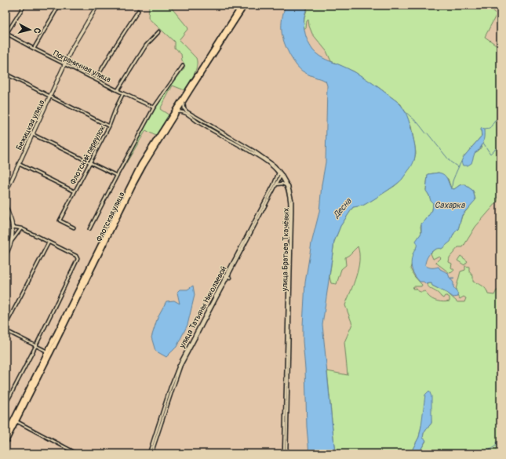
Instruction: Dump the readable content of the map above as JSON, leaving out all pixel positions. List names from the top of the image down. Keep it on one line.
{"streets":{"main road":["Флотская улица"],"street":["Пограничная улица","Бежицкая улица","Флотский переулок","улица Братьев Ткачёвых","улица Татьяны Николаевой"]},"crossings":[["Пограничная улица","Бежицкая улица"],["Пограничная улица","Флотский переулок"],["Пограничная улица","Флотская улица"],["Флотская улица","улица Братьев Ткачёвых"],["улица Братьев Ткачёвых","улица Татьяны Николаевой"]],"water":["Сахарка","Десна"],"north":"right"}
